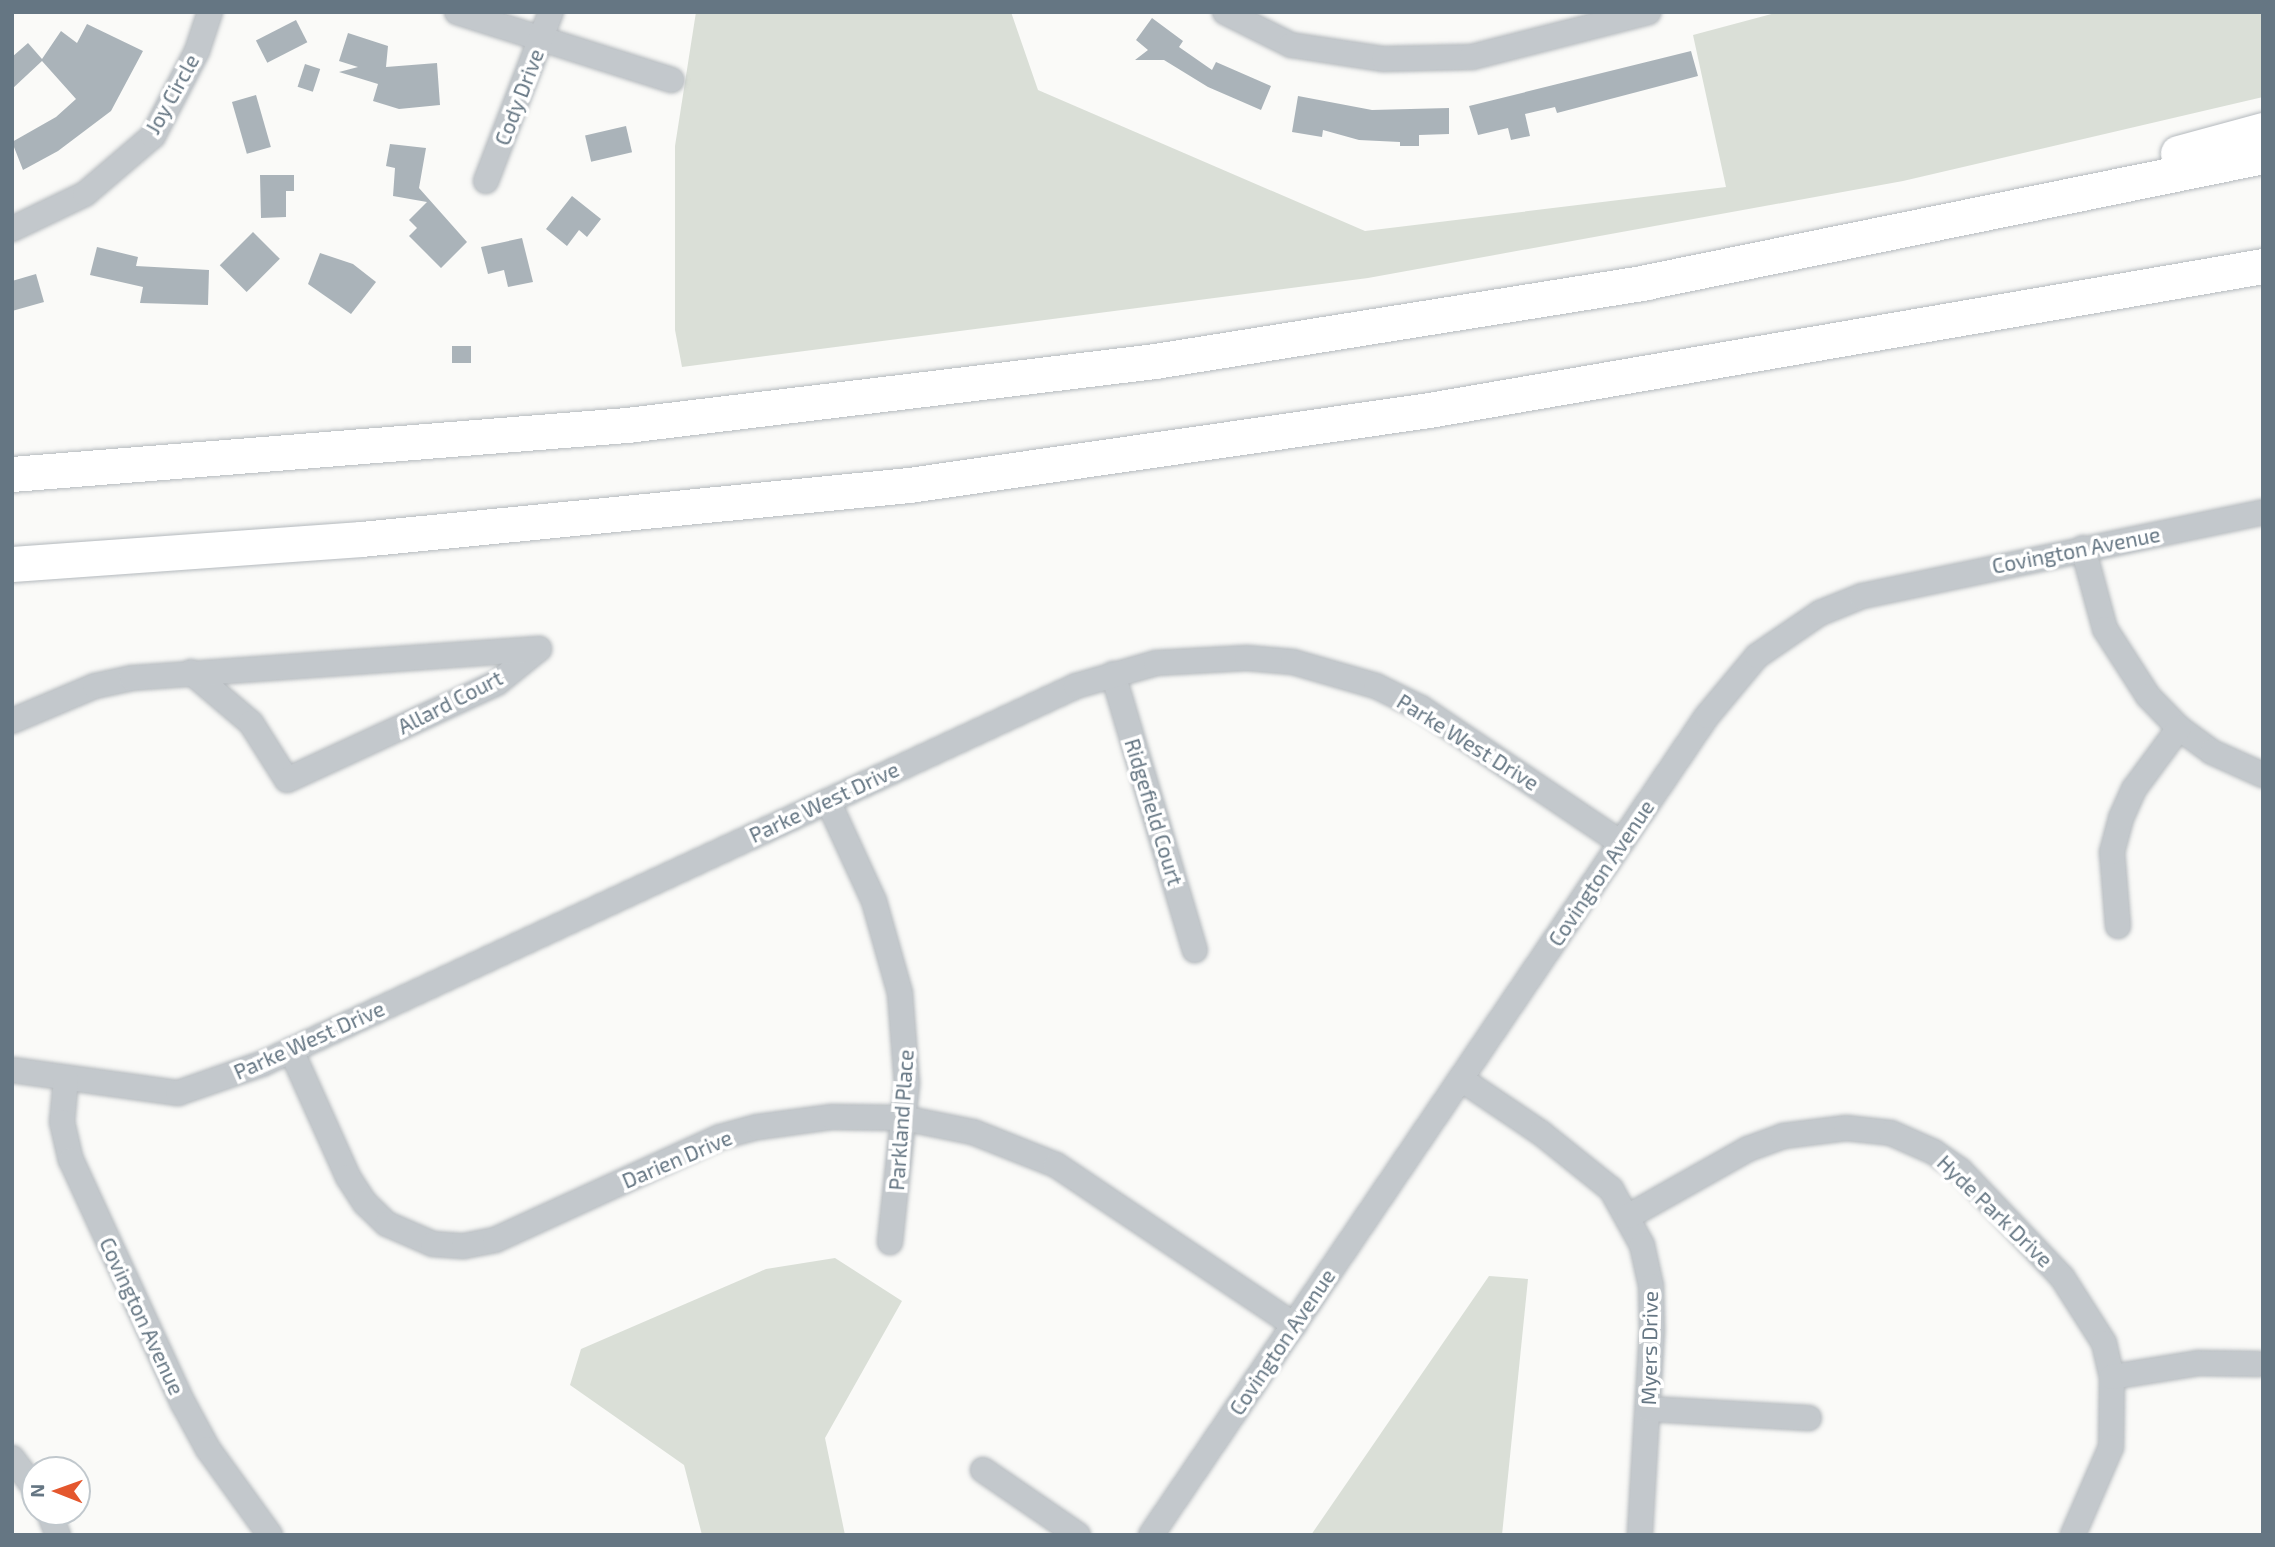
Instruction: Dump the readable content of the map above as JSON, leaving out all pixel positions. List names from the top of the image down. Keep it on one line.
{"streets":{"street":["Joy Circle","Cody Drive","Covington Avenue","Allard Court","Parke West Drive","Ridgefield Court","Parkland Place","Darien Drive","Hyde Park Drive","Myers Drive"]},"crossings":[["Covington Avenue","Parke West Drive"],["Covington Avenue","Darien Drive"],["Covington Avenue","Myers Drive"],["Parke West Drive","Ridgefield Court"],["Parke West Drive","Parkland Place"],["Parke West Drive","Darien Drive"],["Parkland Place","Darien Drive"],["Hyde Park Drive","Myers Drive"]],"north":"left"}
